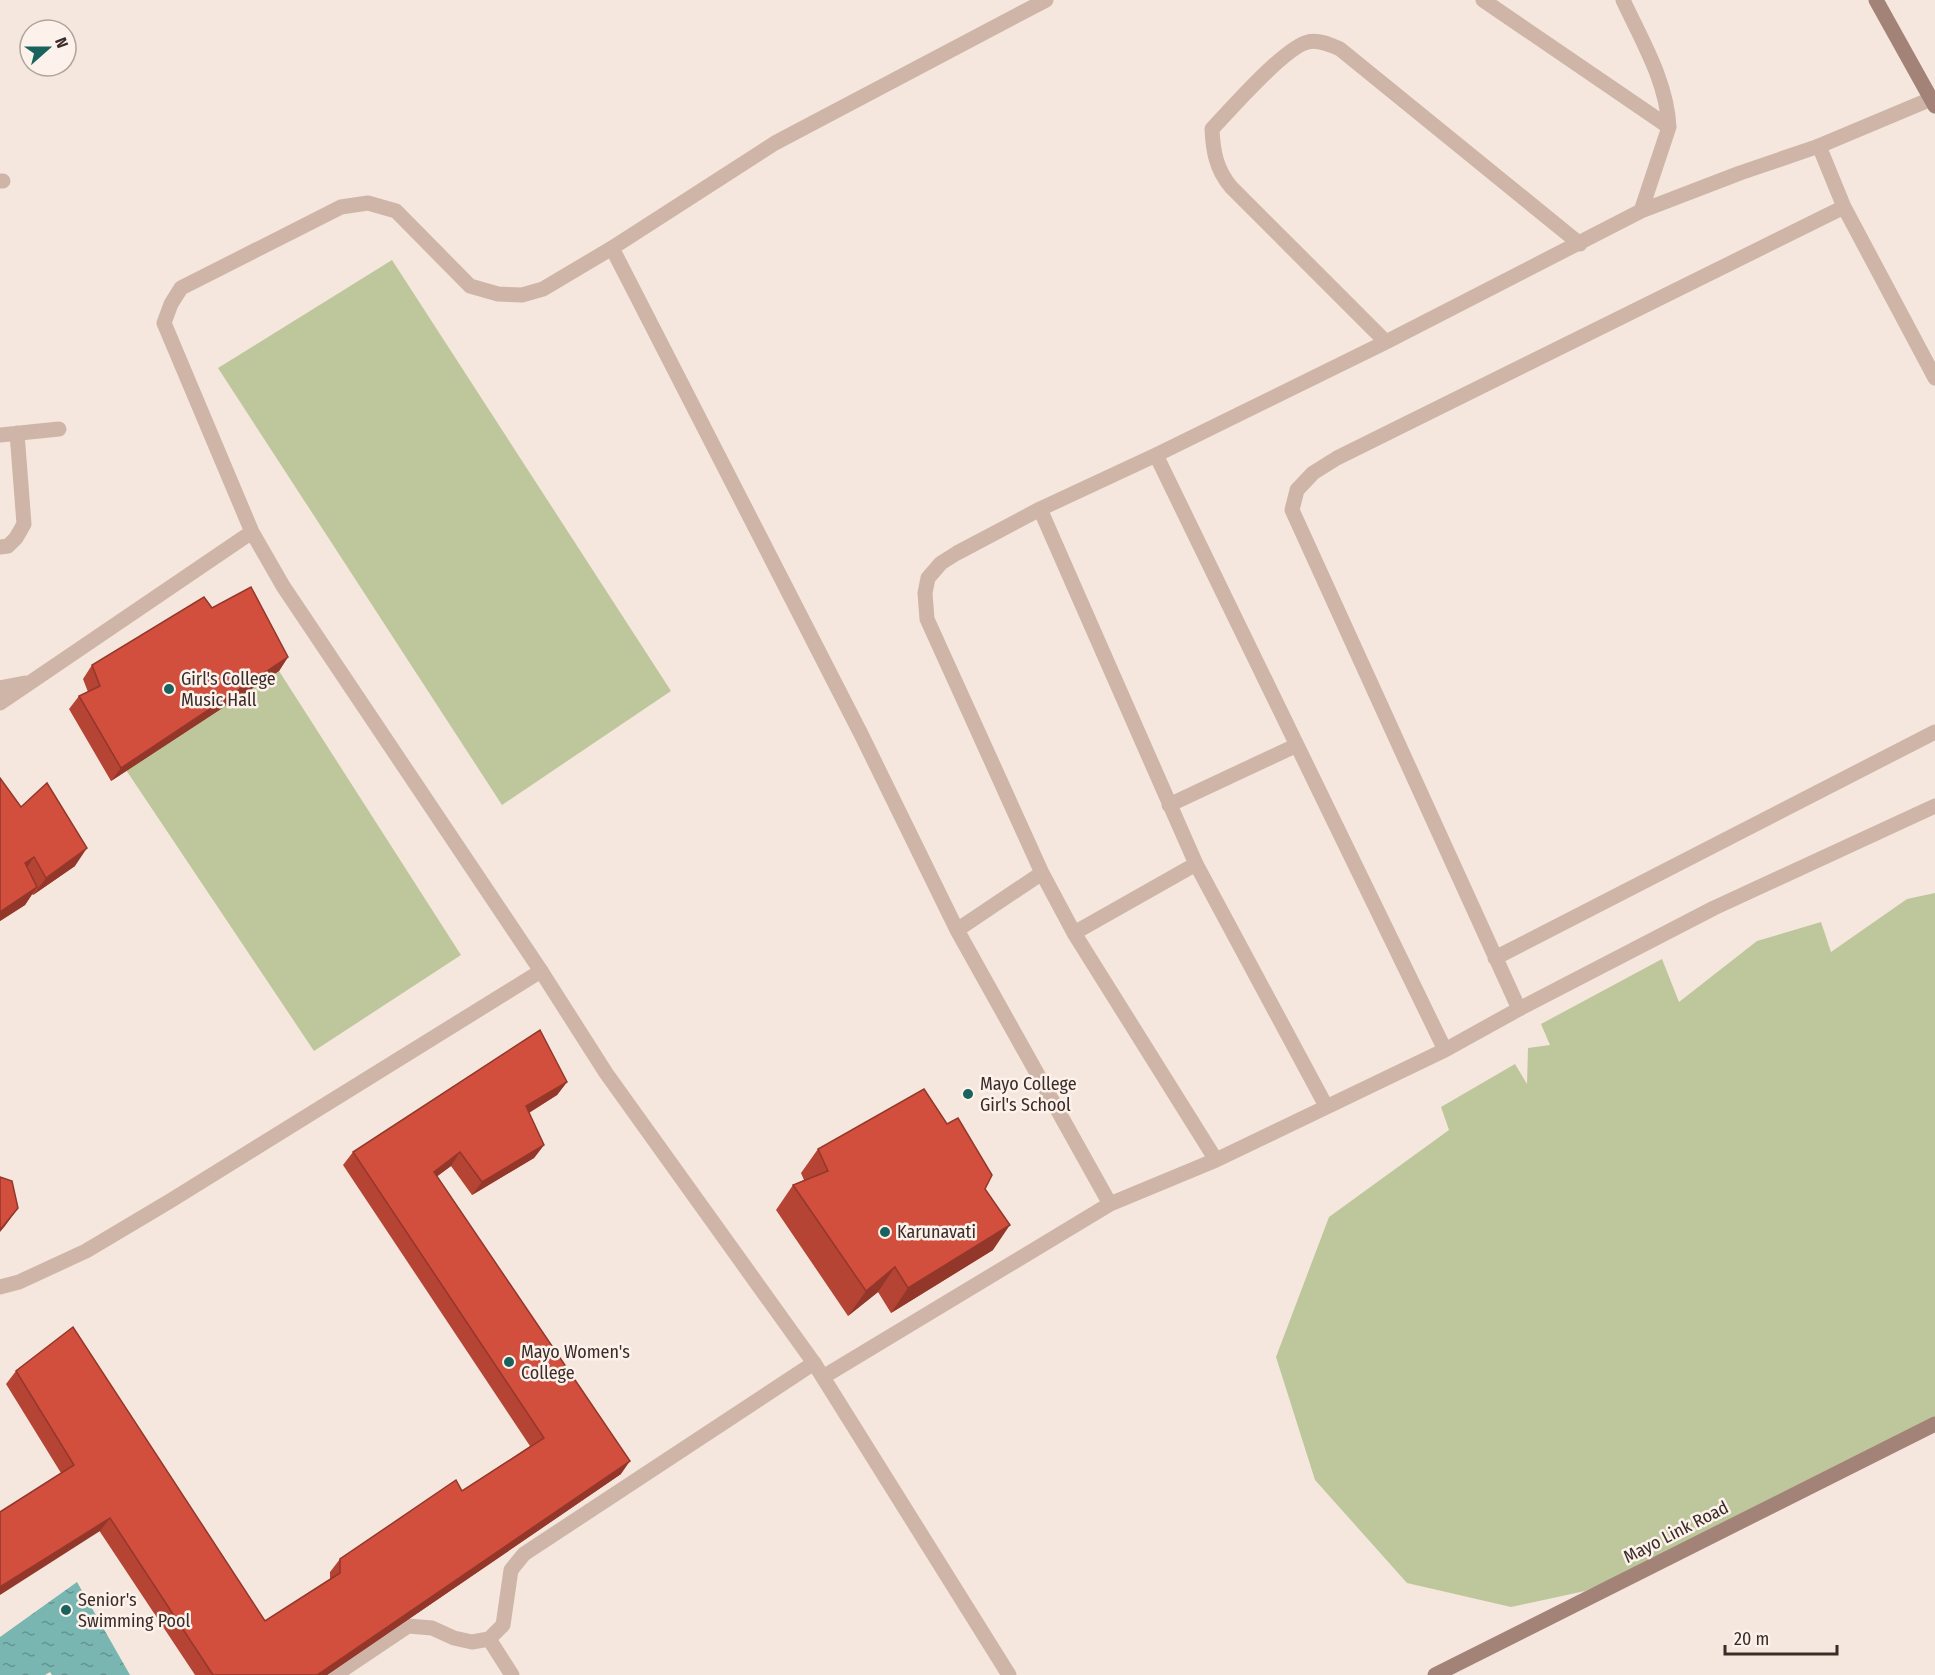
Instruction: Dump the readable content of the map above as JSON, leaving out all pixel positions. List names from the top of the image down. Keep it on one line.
{"streets":{"street":["Mayo Link Road"]},"places":["Girl's College Music Hall","Mayo College Girl's School","Karunavati","Mayo Women's College","Senior's Swimming Pool"],"scale_bar":"20 m","north":"right"}
